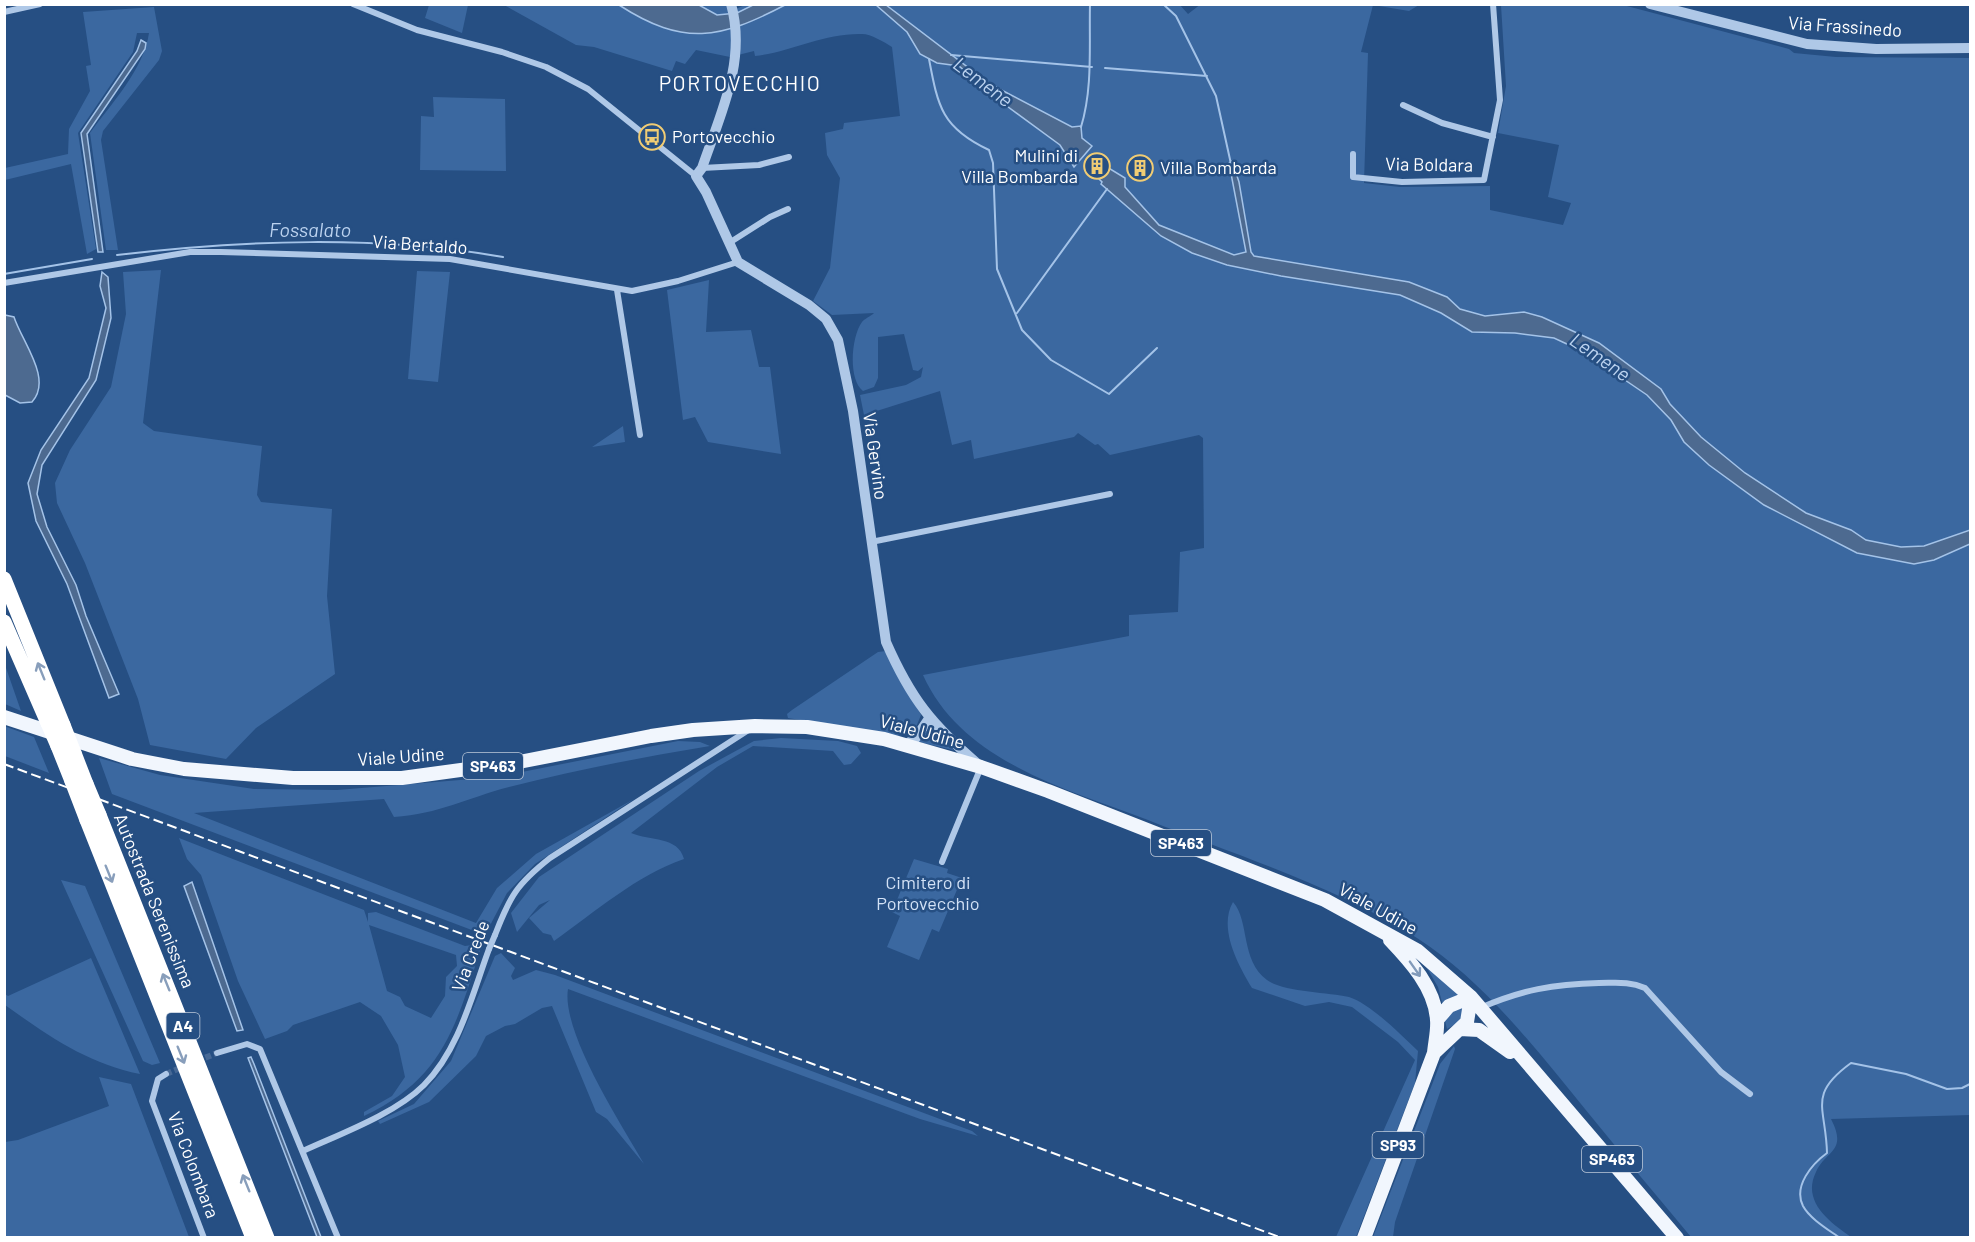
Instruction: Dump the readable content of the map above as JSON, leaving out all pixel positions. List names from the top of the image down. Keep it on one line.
{"streets":{"highway":["Autostrada Serenissima","A4"],"main road":["Viale Udine","SP463","SP93"],"street":["Via Frassinedo","Via Boldara","Via Bertaldo","Via Gervino","Via Crede","Via Colombara"]},"crossings":[["Via Bertaldo","Via Gervino"],["Via Gervino","Viale Udine"],["Viale Udine","Via Crede"],["Viale Udine","SP93"]],"districts":["PORTOVECCHIO"],"water":["Lemene","Fossalato"],"parks":["Cimitero di Portovecchio"],"places":{"bus stop":["Portovecchio"],"building":["Mulini di Villa Bombarda","Villa Bombarda"]}}
